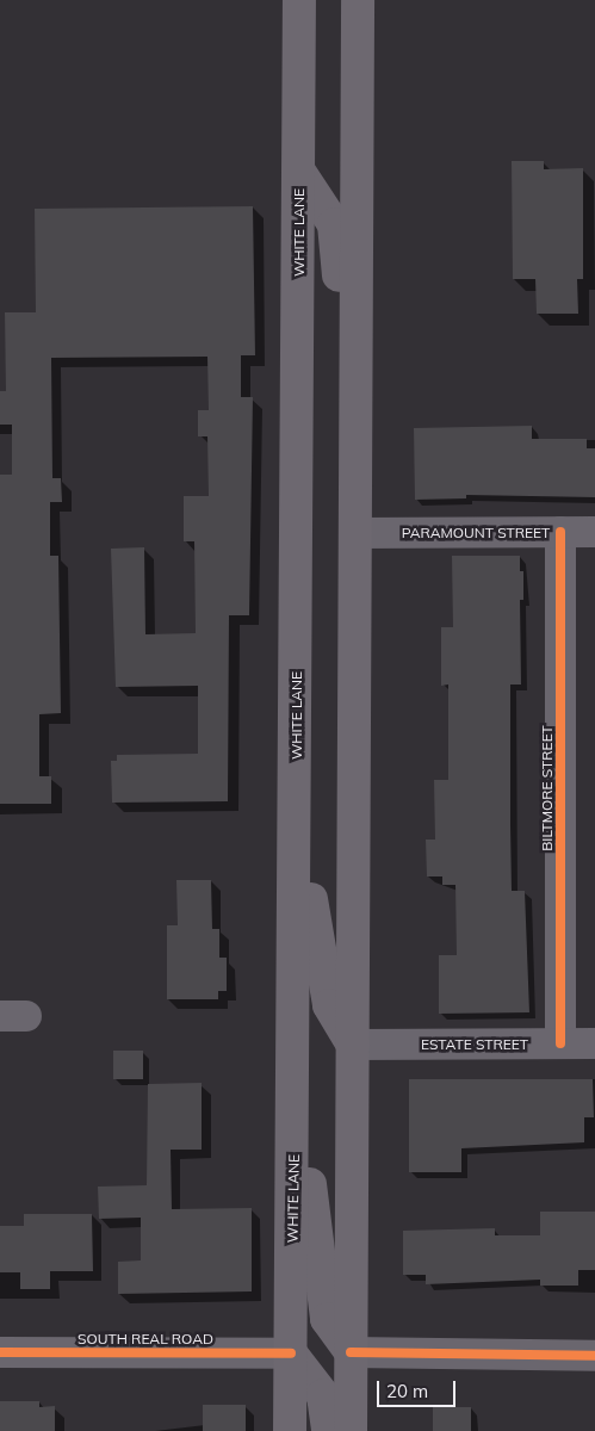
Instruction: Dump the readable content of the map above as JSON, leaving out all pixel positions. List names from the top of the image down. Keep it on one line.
{"streets":{"main road":["WHITE LANE"],"street":["PARAMOUNT STREET","BILTMORE STREET","ESTATE STREET","SOUTH REAL ROAD"]},"crossings":[["WHITE LANE","SOUTH REAL ROAD"],["PARAMOUNT STREET","BILTMORE STREET"],["BILTMORE STREET","ESTATE STREET"]],"scale_bar":"20 m"}
